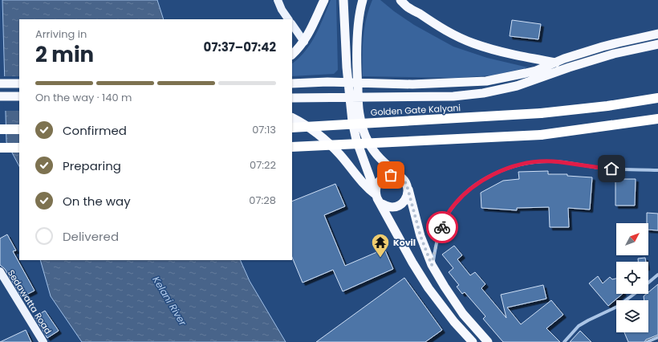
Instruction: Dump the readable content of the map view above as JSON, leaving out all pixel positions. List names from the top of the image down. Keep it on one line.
{"streets":{"highway":["Golden Gate Kalyani"],"main road":["Sedawatta Road"]},"water":["Kelani River"],"places":{"temple":["Kovil"]},"north":"top right","page":{"heading":["2 min","Arriving in","07:37–07:42"],"bar":"On the way · 140 m","list":[["Confirmed","07:13"],["Preparing","07:22"],["On the way","07:28"],"Delivered"]}}
